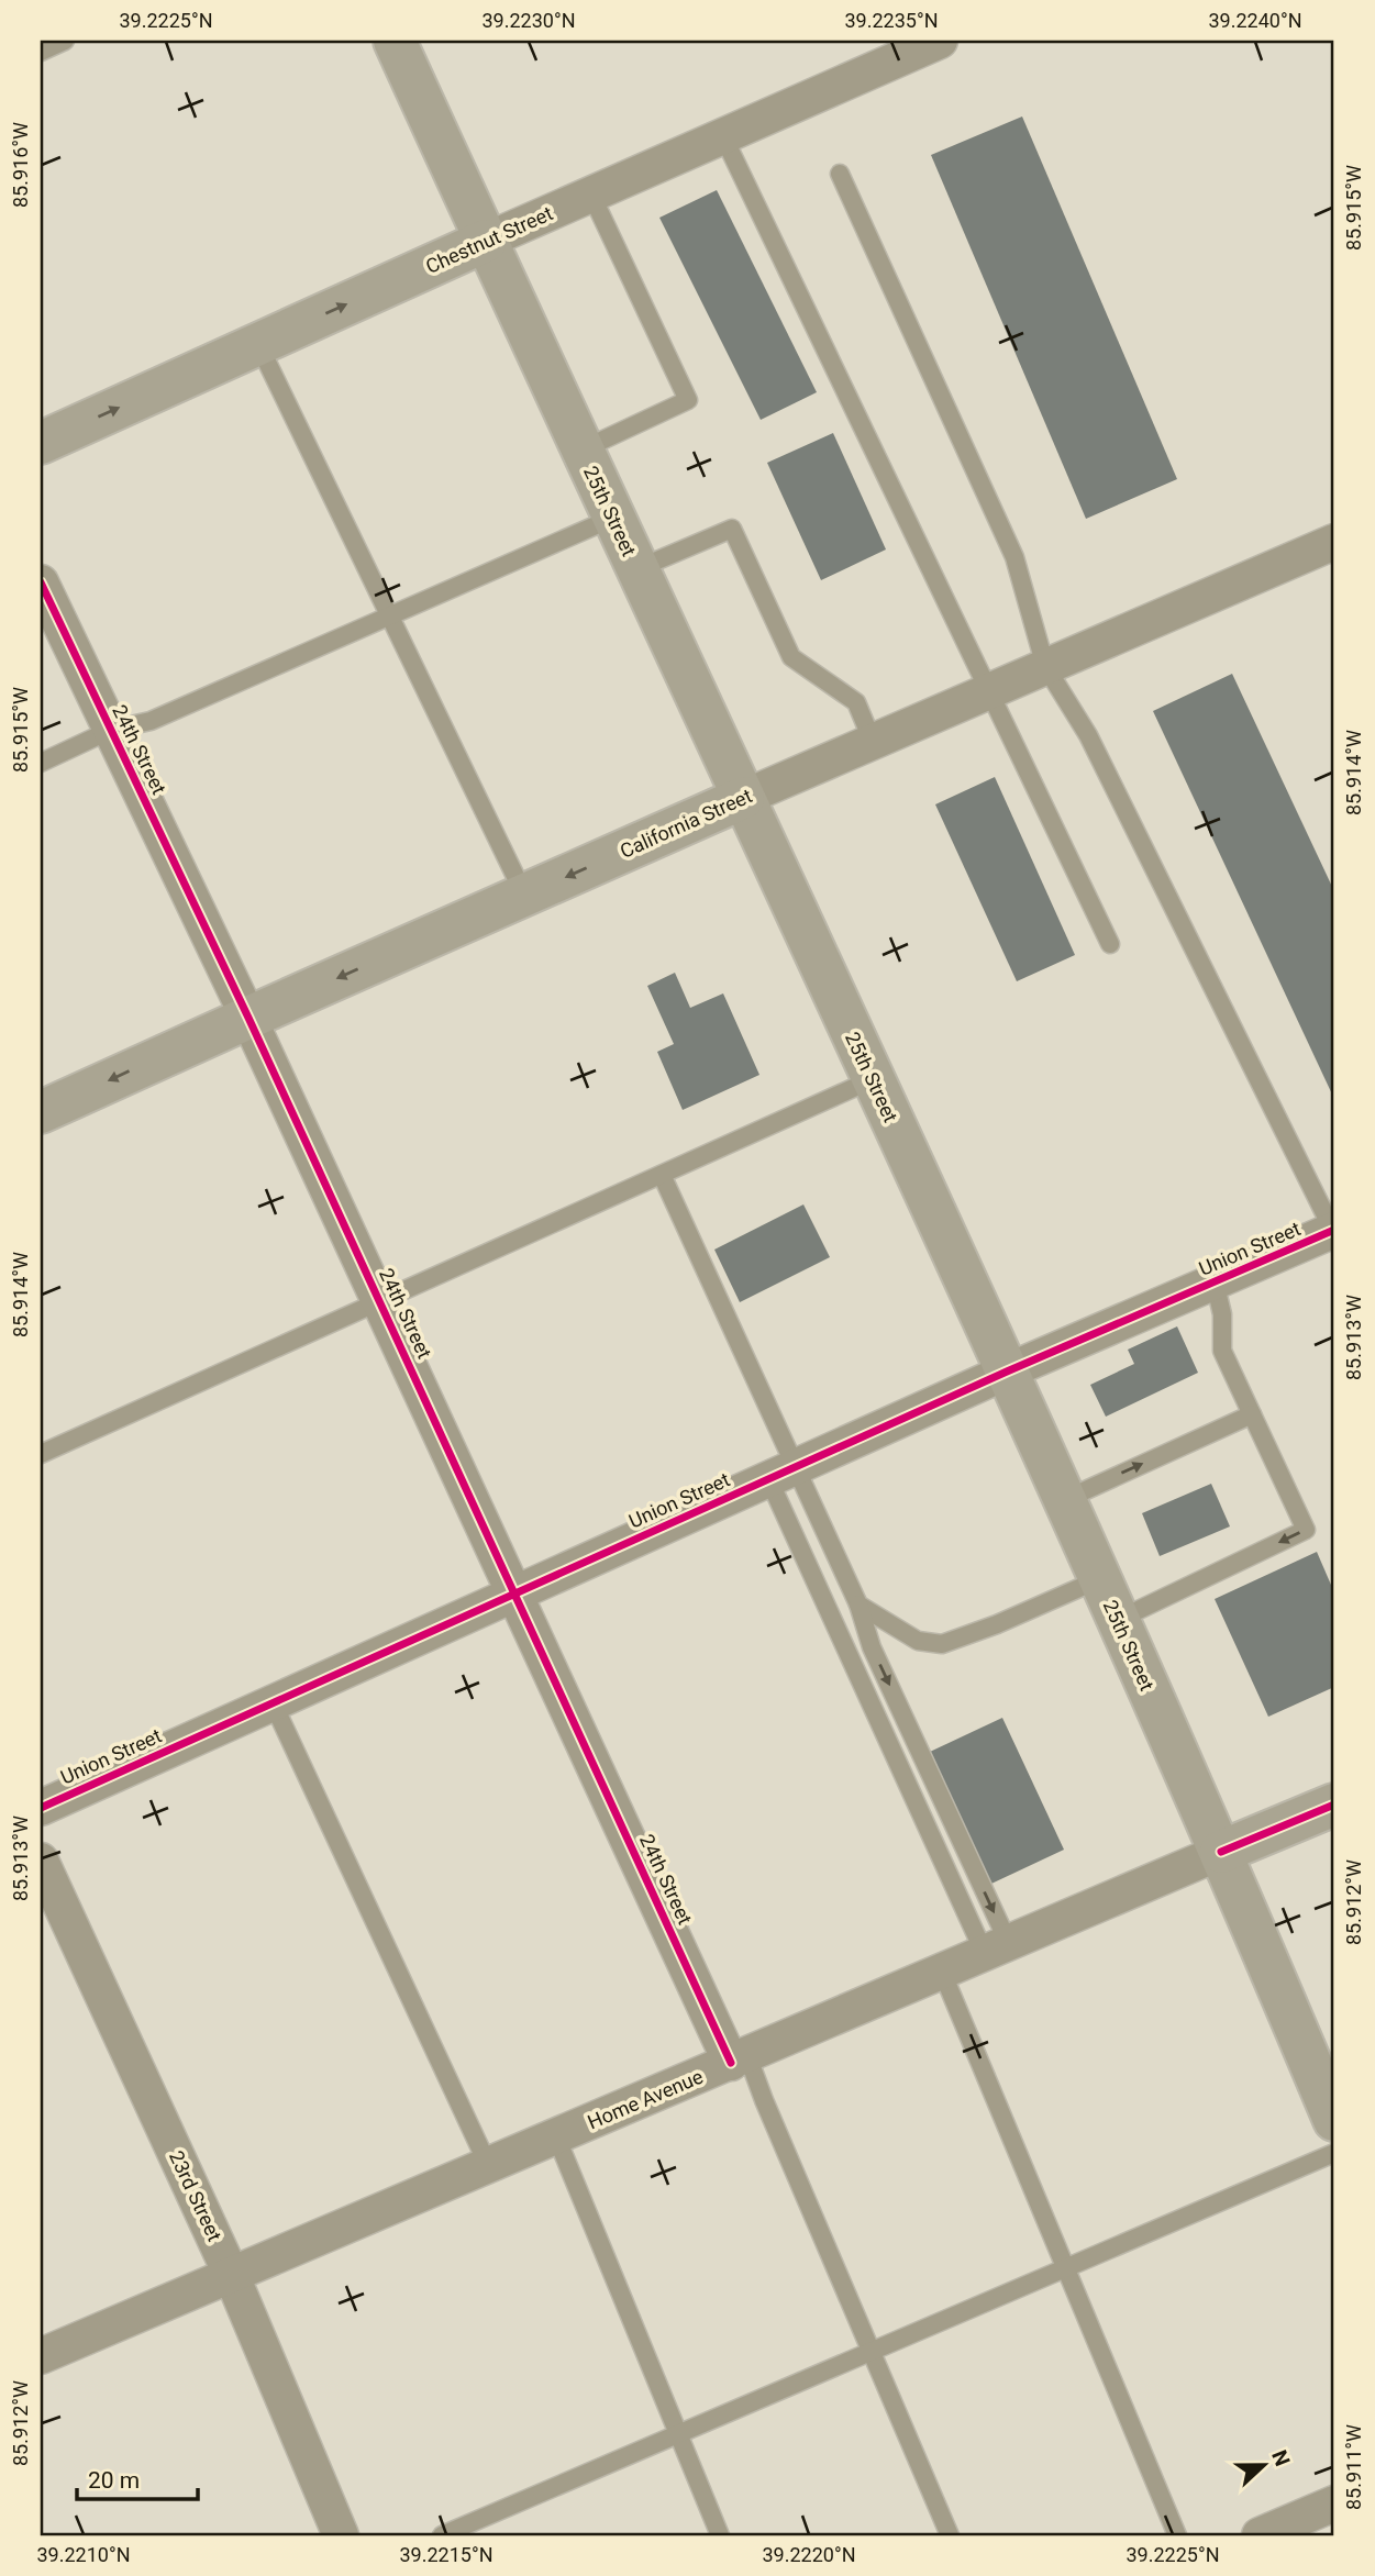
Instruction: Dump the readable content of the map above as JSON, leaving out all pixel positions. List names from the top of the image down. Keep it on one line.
{"streets":{"main road":["Chestnut Street","25th Street","California Street","Home Avenue"],"street":["24th Street","Union Street","23rd Street"]},"crossings":[["Chestnut Street","25th Street"],["25th Street","California Street"],["25th Street","Union Street"],["25th Street","Home Avenue"],["24th Street","California Street"],["24th Street","Union Street"],["24th Street","Home Avenue"],["Home Avenue","23rd Street"]],"one_way":["Chestnut Street","California Street"],"scale_bar":"20 m","north":"right","coordinates":["39.2225°N","39.2230°N","39.2235°N","39.2240°N","85.916°W","85.915°W","85.914°W","85.913°W","85.912°W","85.911°W","39.2210°N","39.2215°N","39.2220°N"]}
